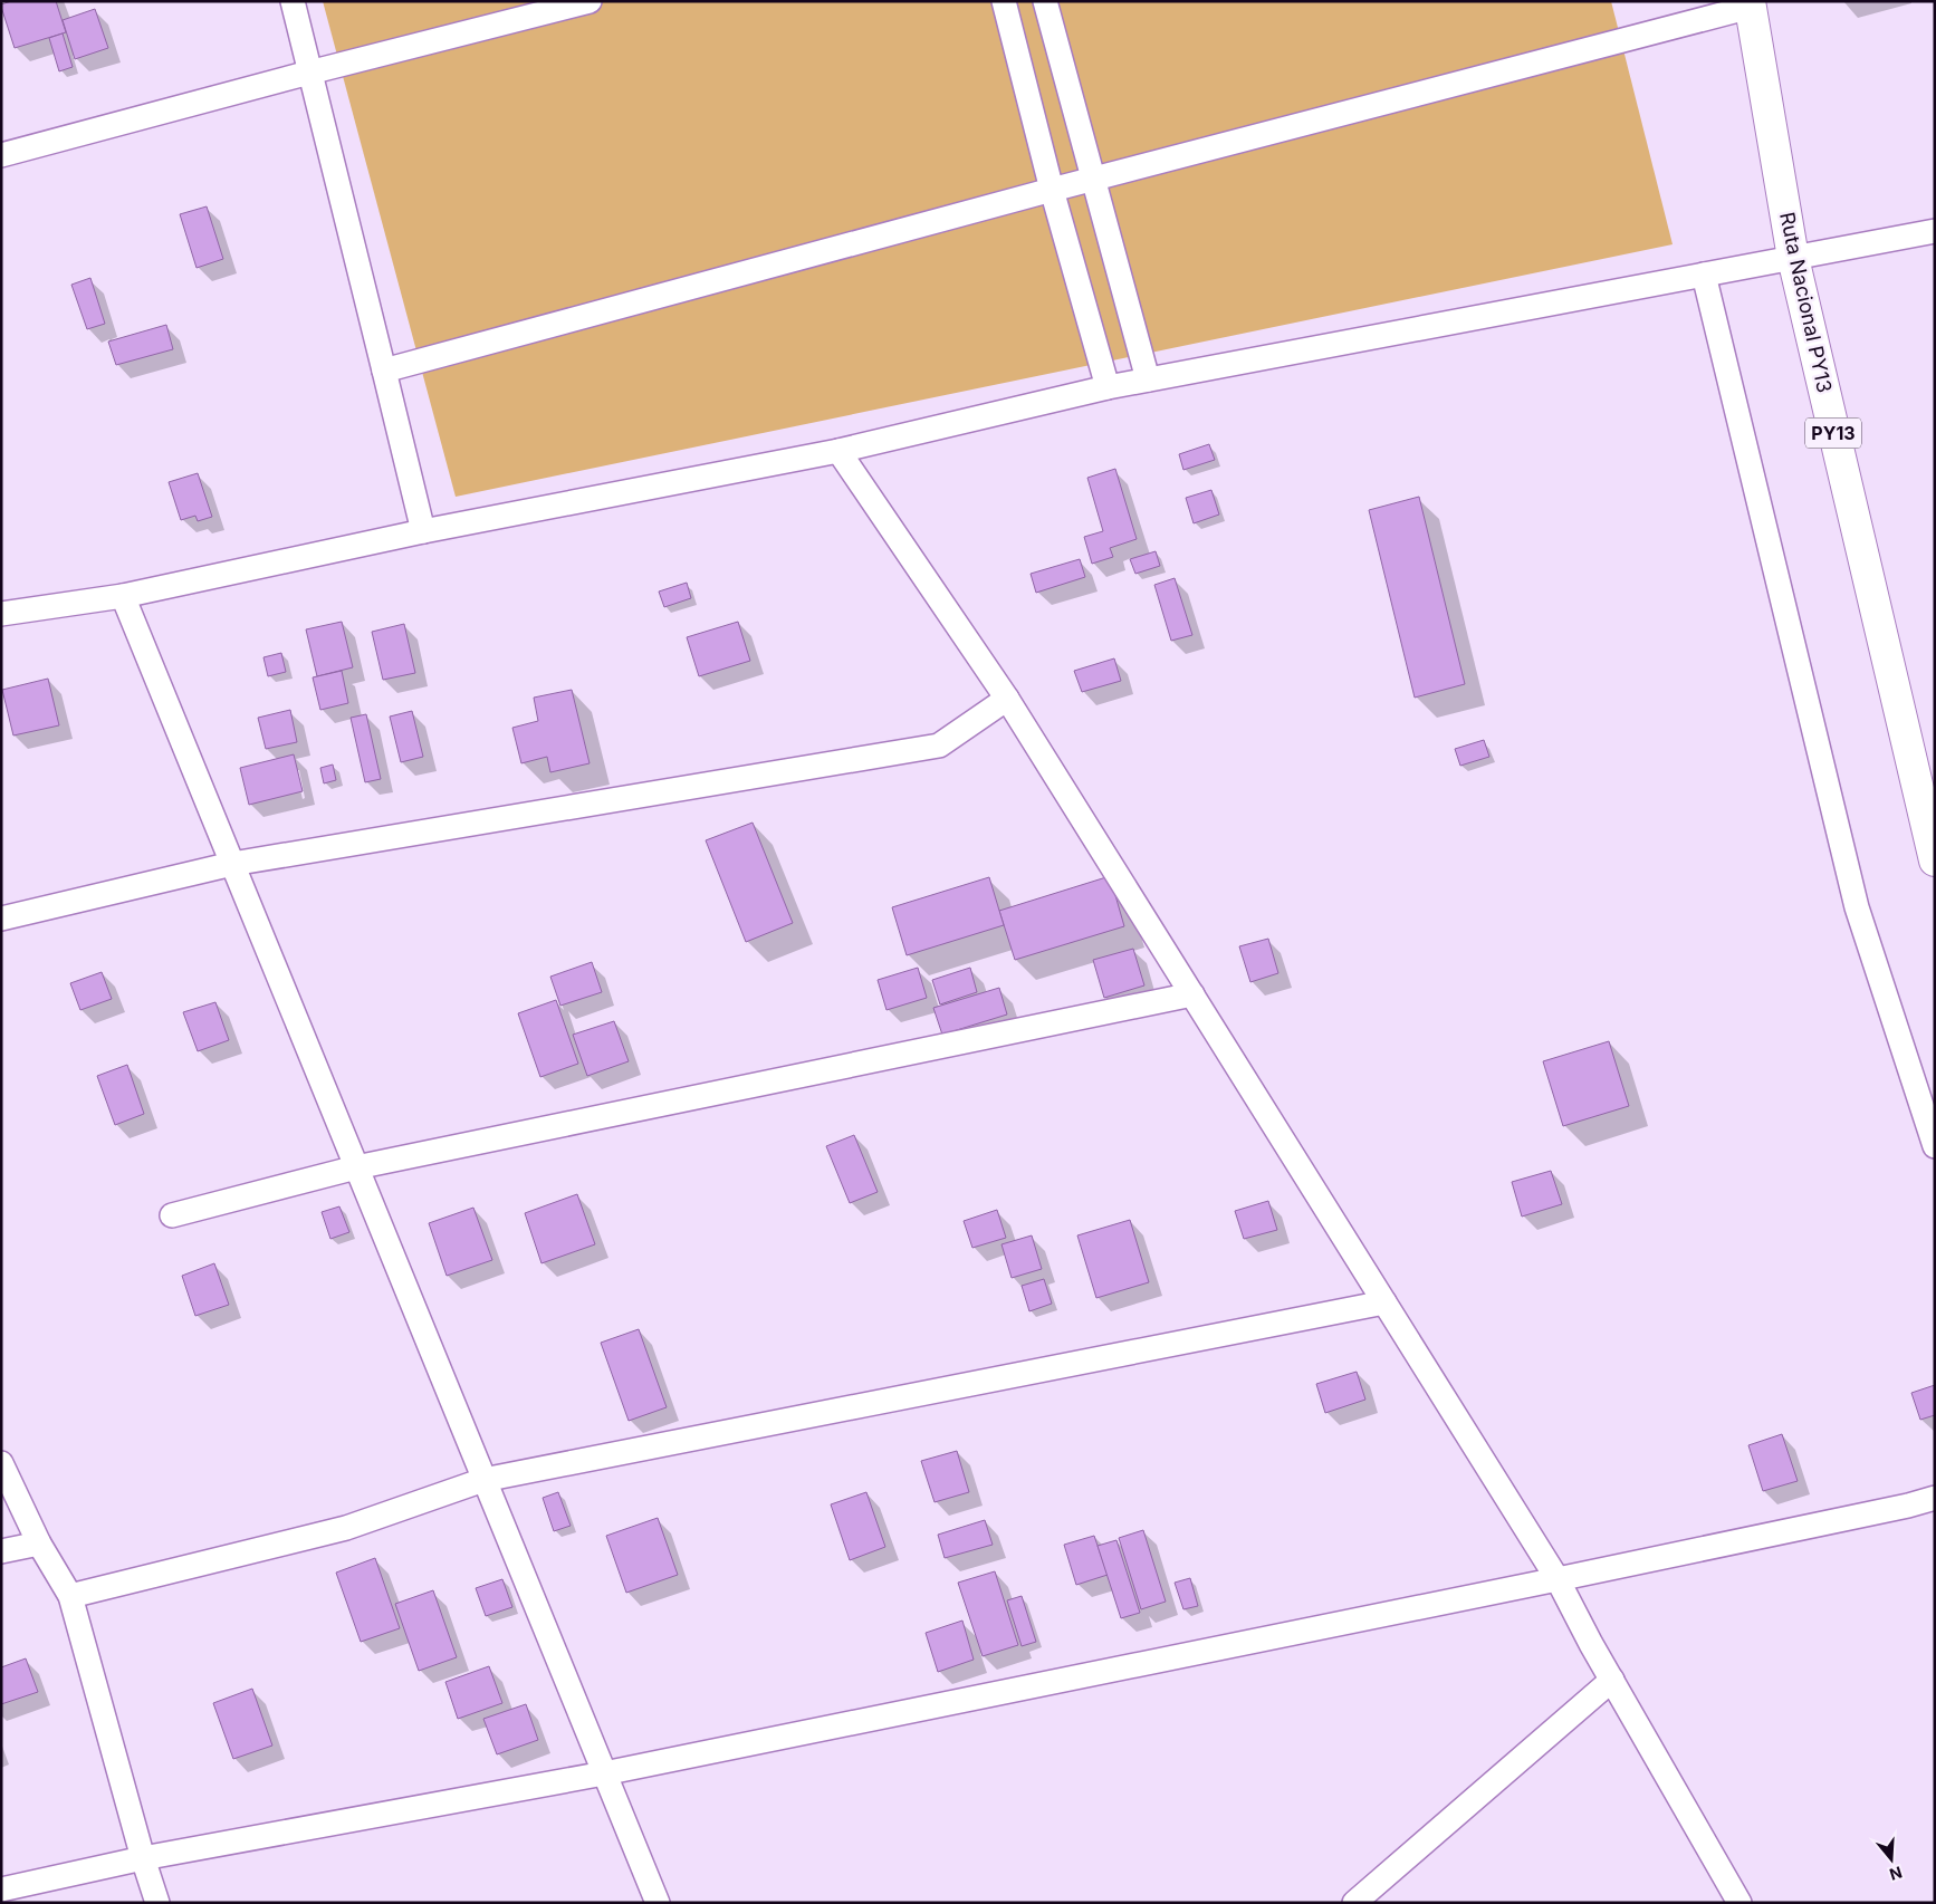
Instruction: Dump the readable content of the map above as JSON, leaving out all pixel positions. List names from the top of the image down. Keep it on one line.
{"streets":{"highway":["Ruta Nacional PY13","PY13"]},"north":"bottom"}
